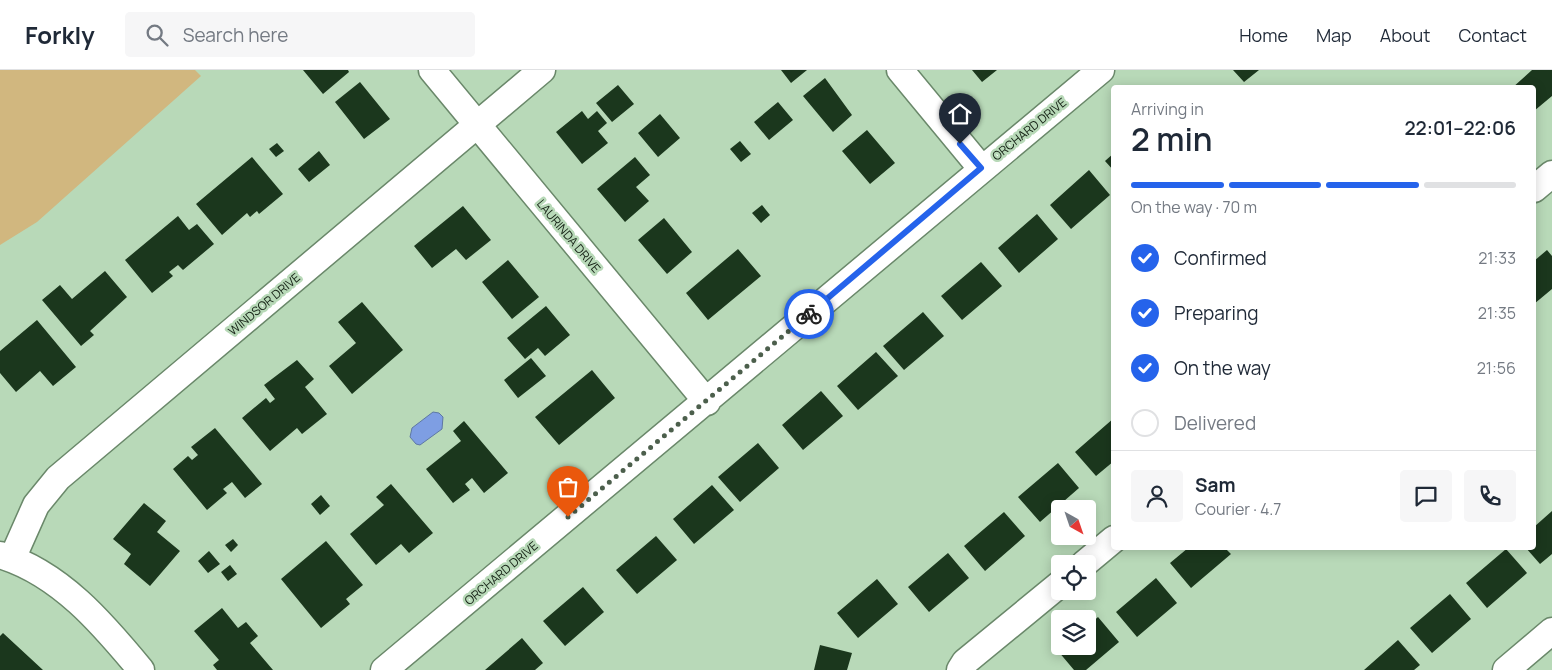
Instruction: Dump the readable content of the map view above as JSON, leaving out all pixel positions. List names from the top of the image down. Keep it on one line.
{"streets":{"street":["ORCHARD DRIVE","LAURINDA DRIVE","WINDSOR DRIVE"]},"crossings":[["ORCHARD DRIVE","LAURINDA DRIVE"],["LAURINDA DRIVE","WINDSOR DRIVE"]],"north":"bottom right","page":{"header":"Forkly","search":"Search here","nav":["Home","Map","About","Contact"],"heading":["2 min","Arriving in","22:01–22:06"],"panel":["Sam","Courier · 4.7"],"bar":"On the way · 70 m","list":[["Confirmed","21:33"],["Preparing","21:35"],["On the way","21:56"],"Delivered"]}}
